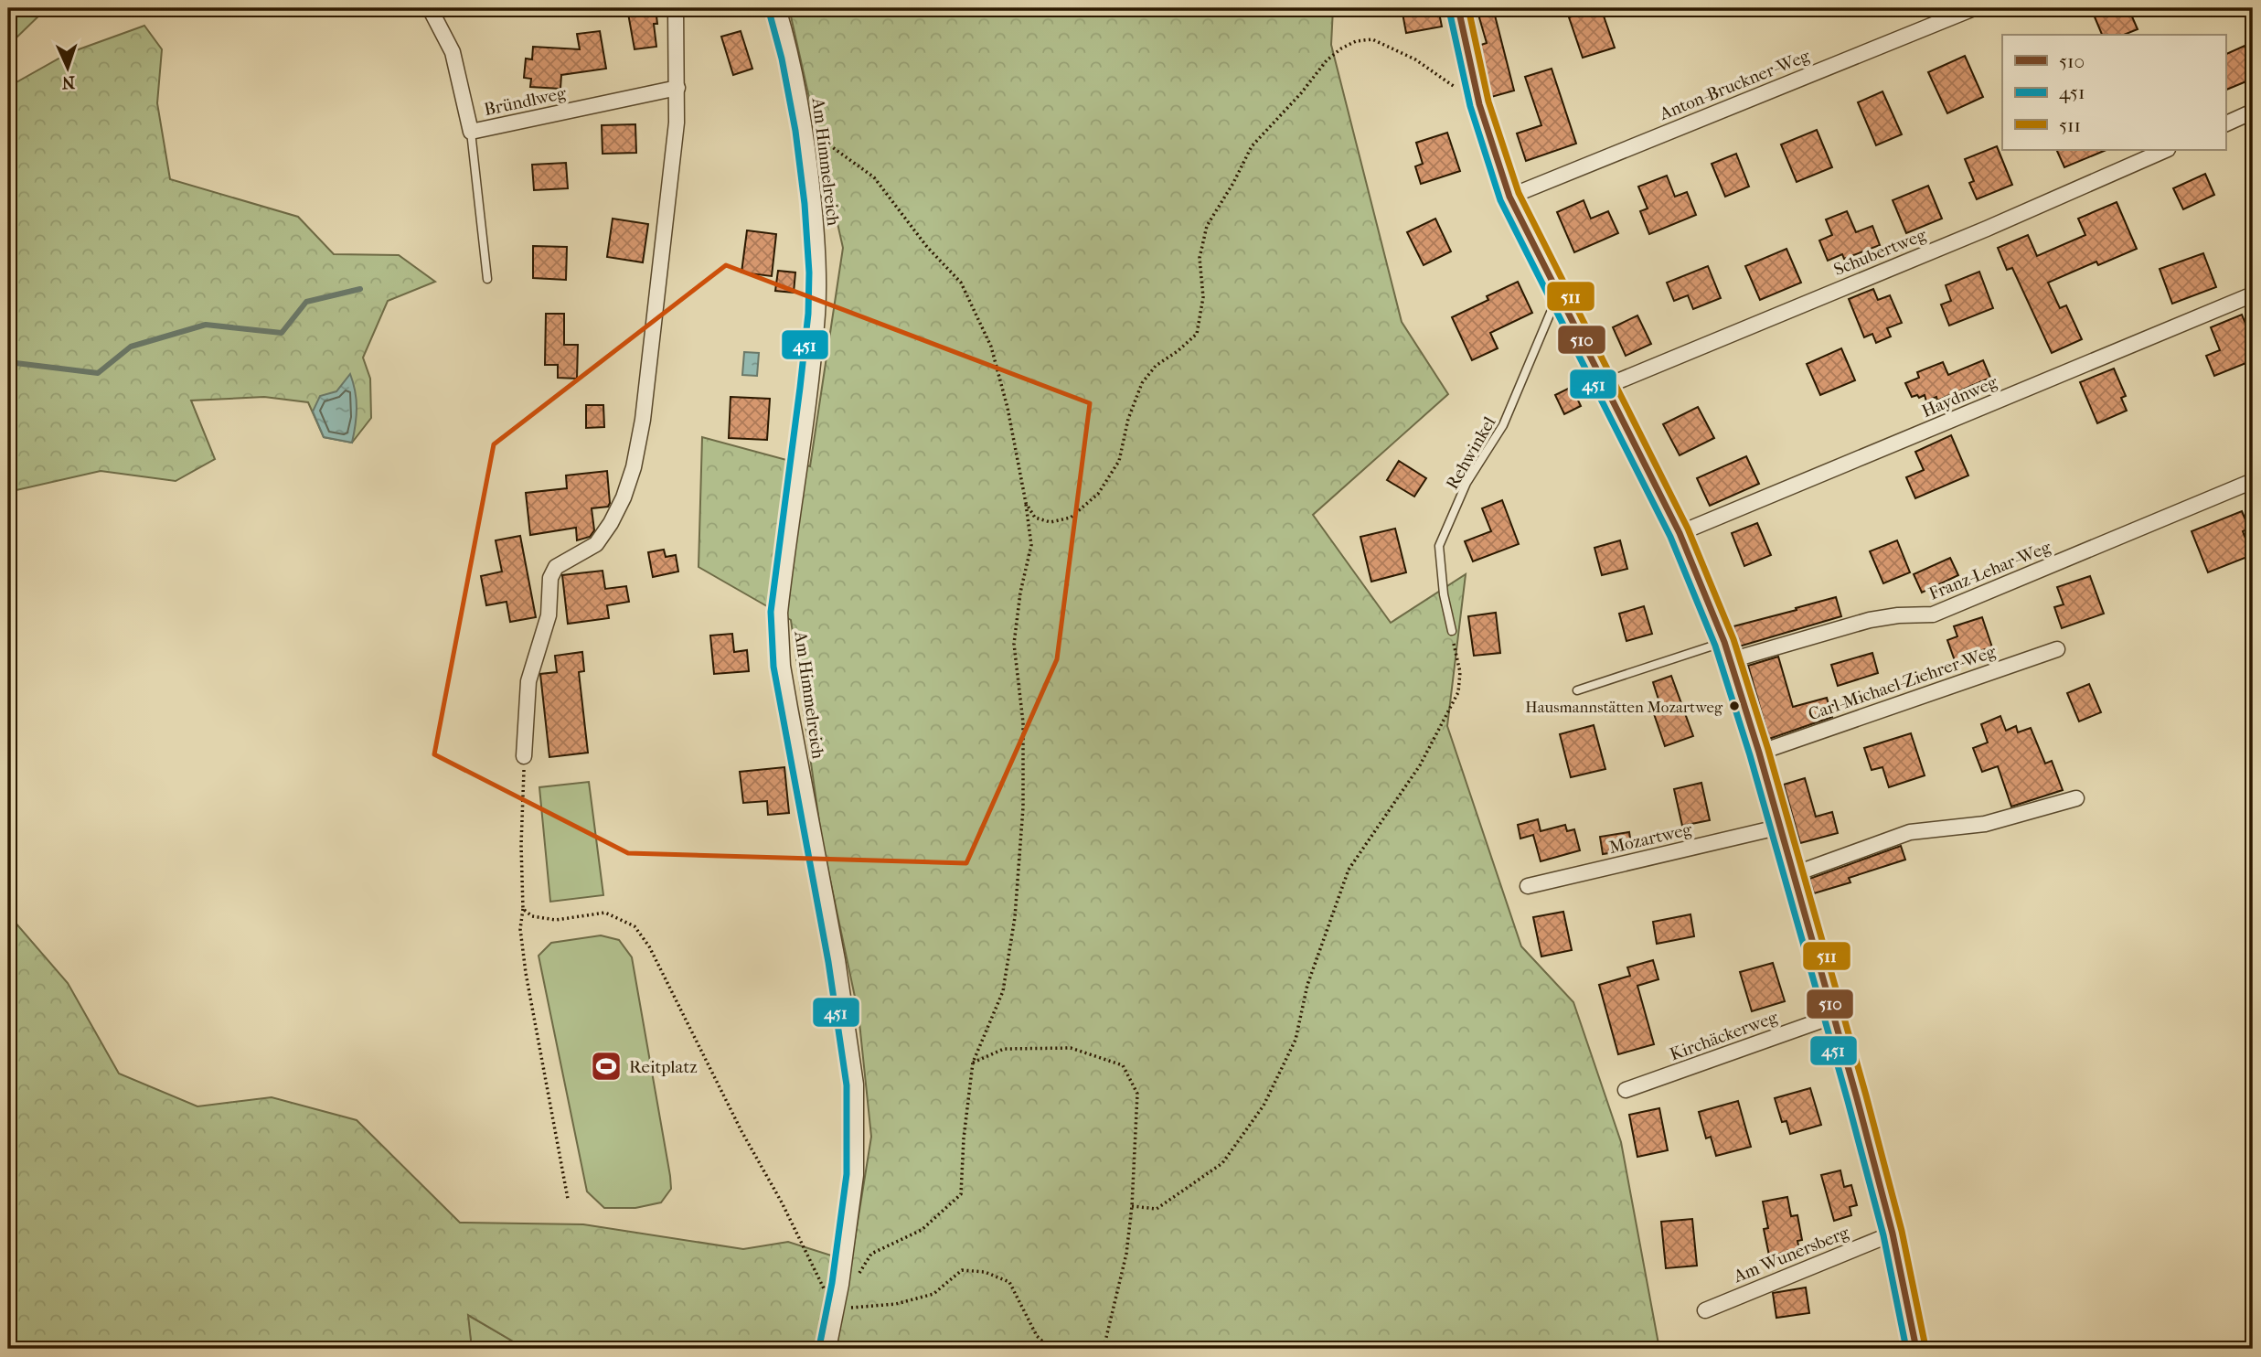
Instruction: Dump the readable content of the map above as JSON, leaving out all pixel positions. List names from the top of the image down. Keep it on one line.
{"streets":{"street":["Anton-Bruckner-Weg","Bründlweg","Am Himmelreich","Schubertweg","Haydnweg","Franz-Lehar-Weg","Carl-Michael-Ziehrer-Weg","Mozartweg","Kirchäckerweg","Am Wunersberg"],"lane":["Rehwinkel"]},"places":{"other":["Hausmannstätten Mozartweg"],"sports":["Reitplatz"]},"lines":["transit line 510","transit line 511","transit line 451"],"legend":["510","451","511"],"north":"bottom"}
